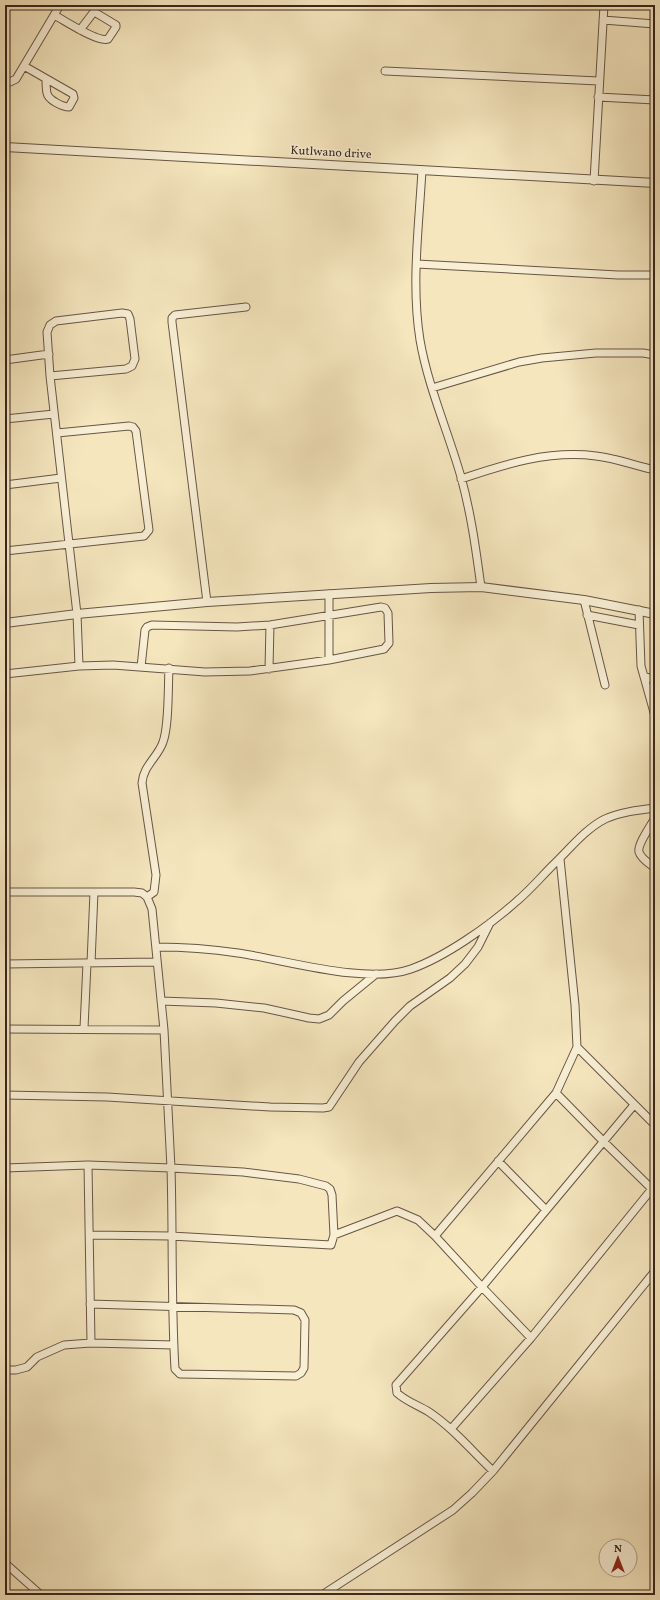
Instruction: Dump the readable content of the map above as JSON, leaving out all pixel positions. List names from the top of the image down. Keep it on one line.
{"streets":{"street":["Kutlwano drive"]},"north":"top"}
